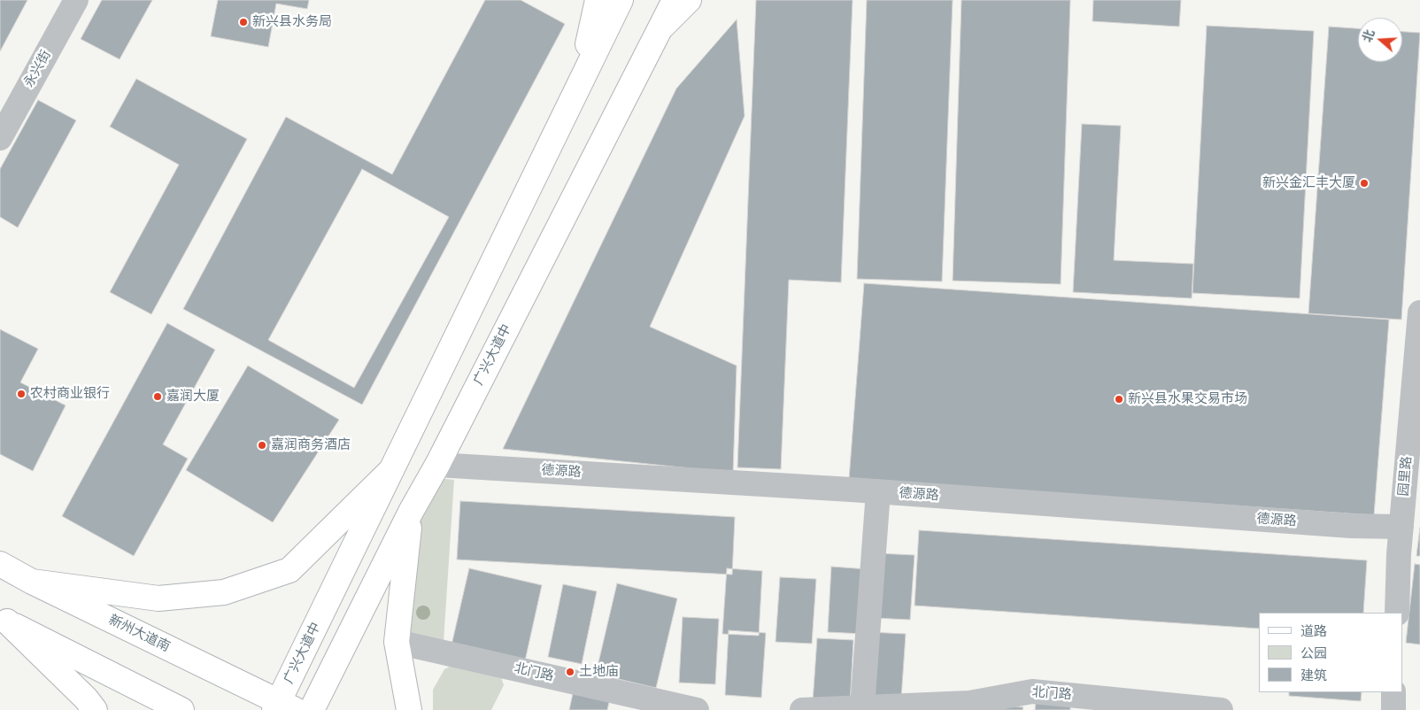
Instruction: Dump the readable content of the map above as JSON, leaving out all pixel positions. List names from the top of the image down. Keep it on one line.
{"streets":{"main road":["广兴大道中","新州大道南"],"street":["永兴街","德源路","园里路","北门路"]},"crossings":[["广兴大道中","德源路"],["广兴大道中","新州大道南"],["德源路","园里路"]],"places":["新兴县水务局","新兴金汇丰大厦","农村商业银行","嘉润大厦","新兴县水果交易市场","嘉润商务酒店","土地庙"],"legend":["道路","公园","建筑"],"north":"left"}
